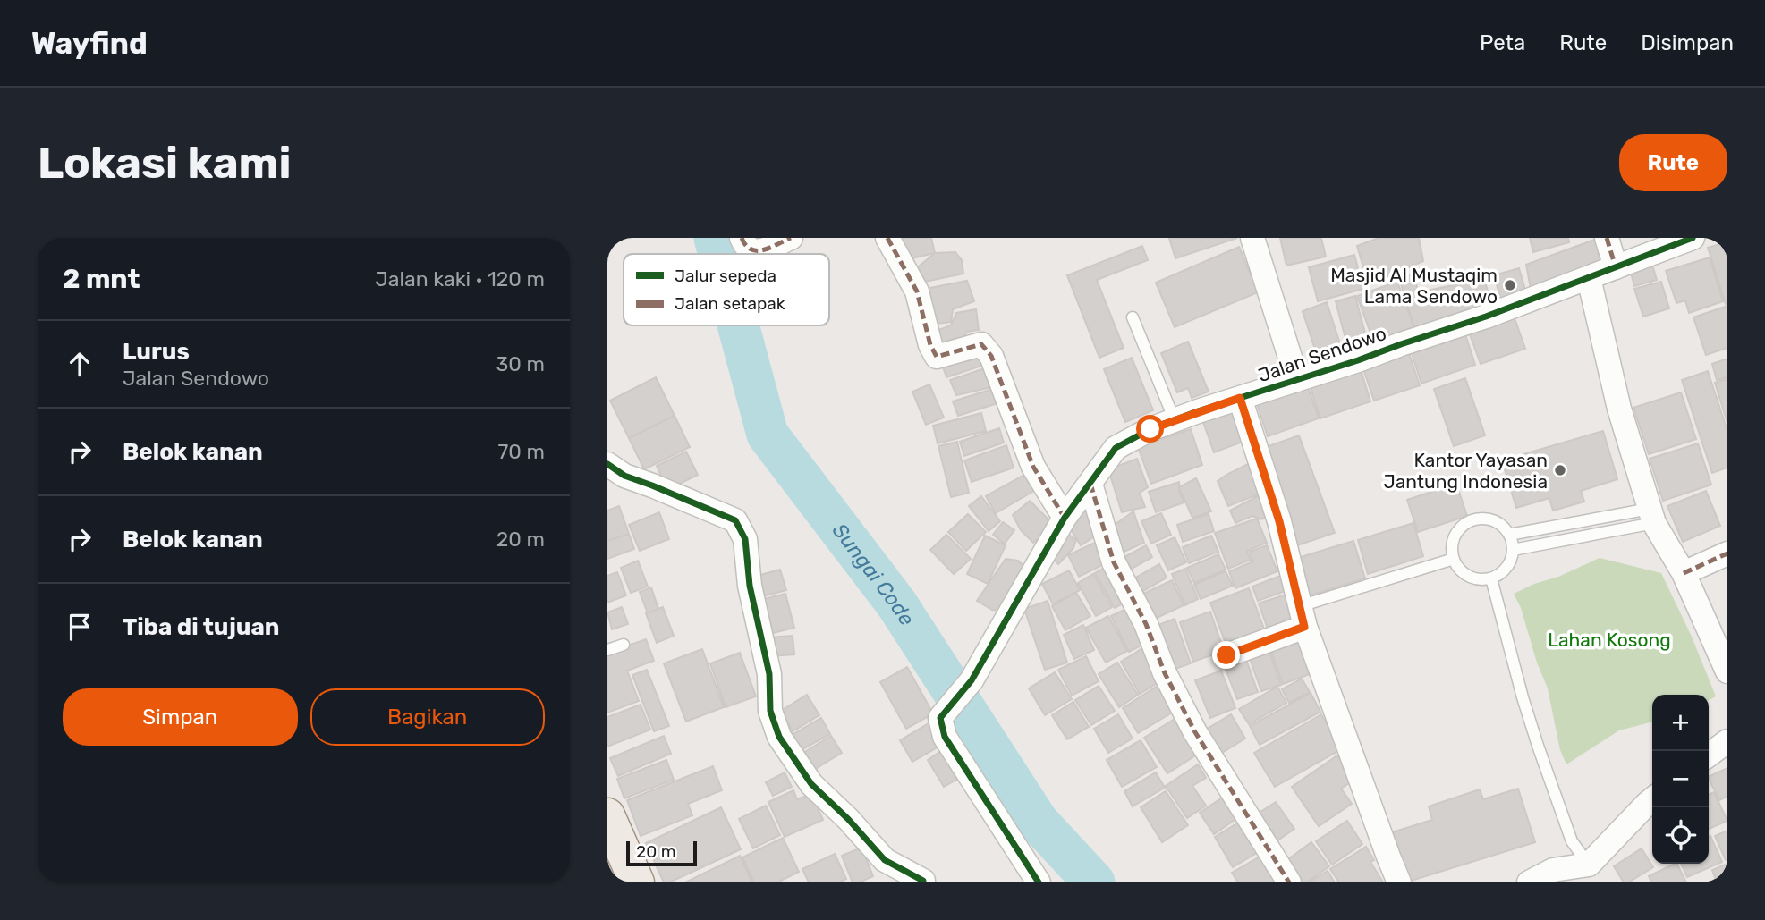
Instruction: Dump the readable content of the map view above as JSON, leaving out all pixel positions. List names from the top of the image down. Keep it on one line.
{"streets":{"street":["Jalan Sendowo"]},"water":["Sungai Code"],"parks":["Lahan Kosong"],"places":["Masjid Al Mustaqim Lama Sendowo","Kantor Yayasan Jantung Indonesia"],"legend":["Jalur sepeda","Jalan setapak"],"scale_bar":"20 m","page":{"header":"Wayfind","nav":["Peta","Rute","Disimpan"],"buttons":["Rute",["Simpan","Bagikan"]],"title":"Lokasi kami","heading":["2 mnt","Jalan kaki · 120 m"],"list":[["Lurus","Jalan Sendowo","30 m"],["Belok kanan","70 m"],["Belok kanan","20 m"],"Tiba di tujuan"],"map_buttons":["+","−"],"scale":"20 m"}}
